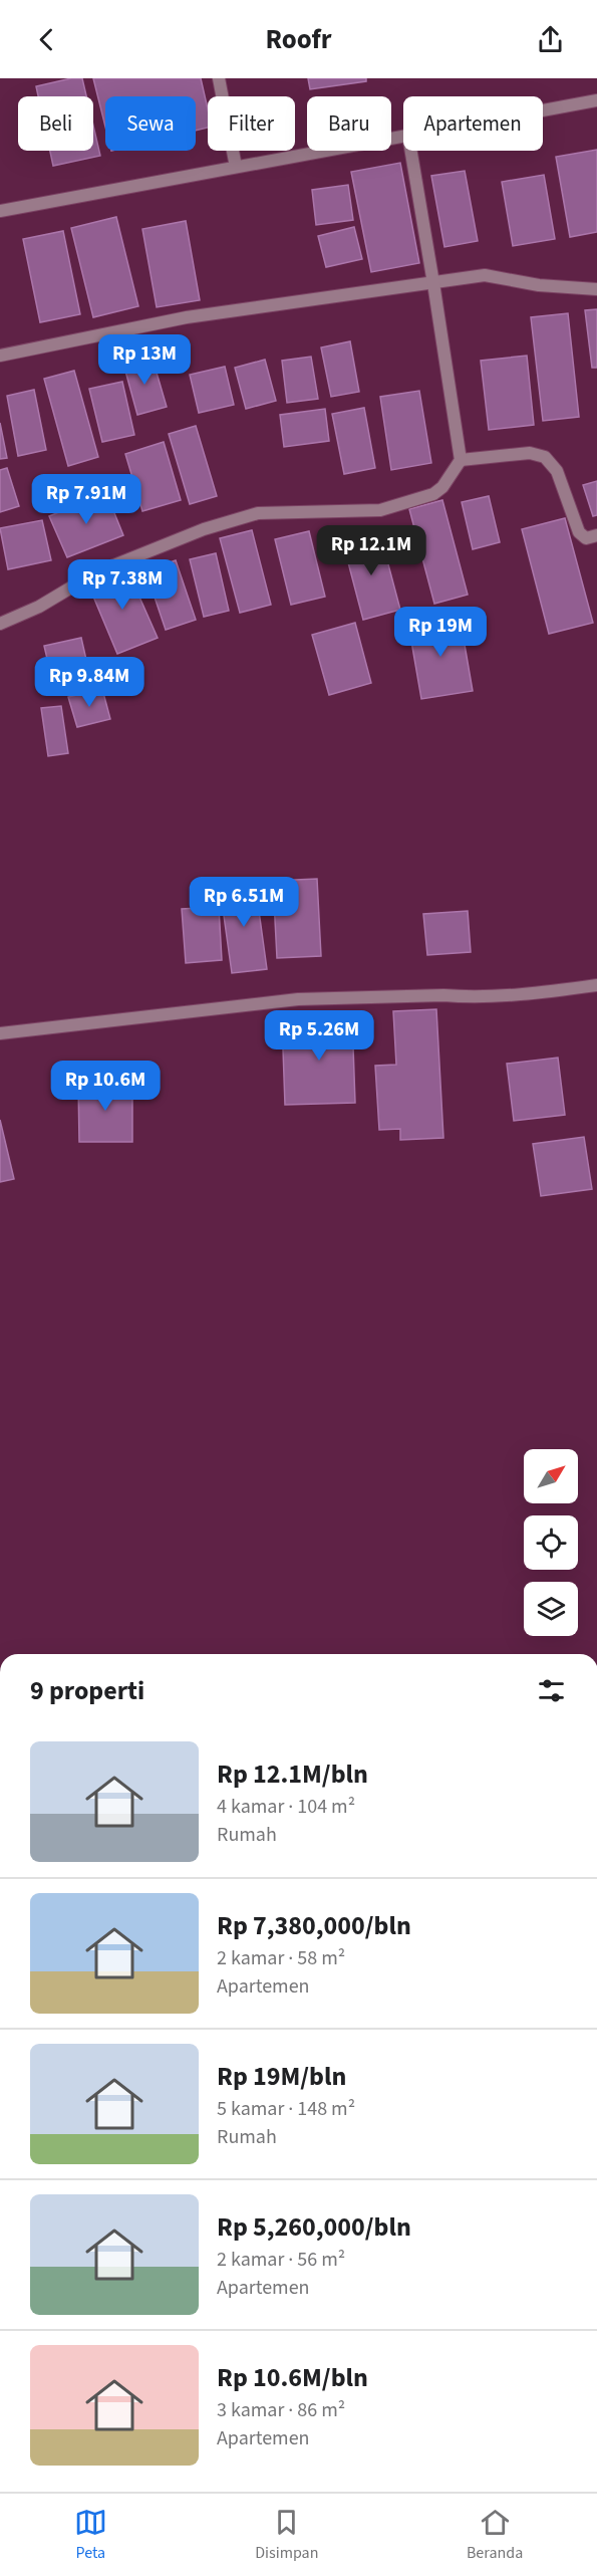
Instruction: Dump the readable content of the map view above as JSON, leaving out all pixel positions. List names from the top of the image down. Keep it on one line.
{"north":"top right","page":{"header":"Roofr","chip":["Beli","Sewa","Filter","Baru","Apartemen"],"price":["Rp 13M","Rp 7.91M","Rp 12.1M","Rp 7.38M","Rp 19M","Rp 9.84M","Rp 6.51M","Rp 5.26M","Rp 10.6M"],"heading":"9 properti","list":[{"name":"Rp 12.1M/bln","note":"4 kamar · 104 m² · Rumah"},{"name":"Rp 7,380,000/bln","note":"2 kamar · 58 m² · Apartemen"},{"name":"Rp 19M/bln","note":"5 kamar · 148 m² · Rumah"},{"name":"Rp 5,260,000/bln","note":"2 kamar · 56 m² · Apartemen"},{"name":"Rp 10.6M/bln","note":"3 kamar · 86 m² · Apartemen"}],"tabs":["Peta","Disimpan","Beranda"]}}
